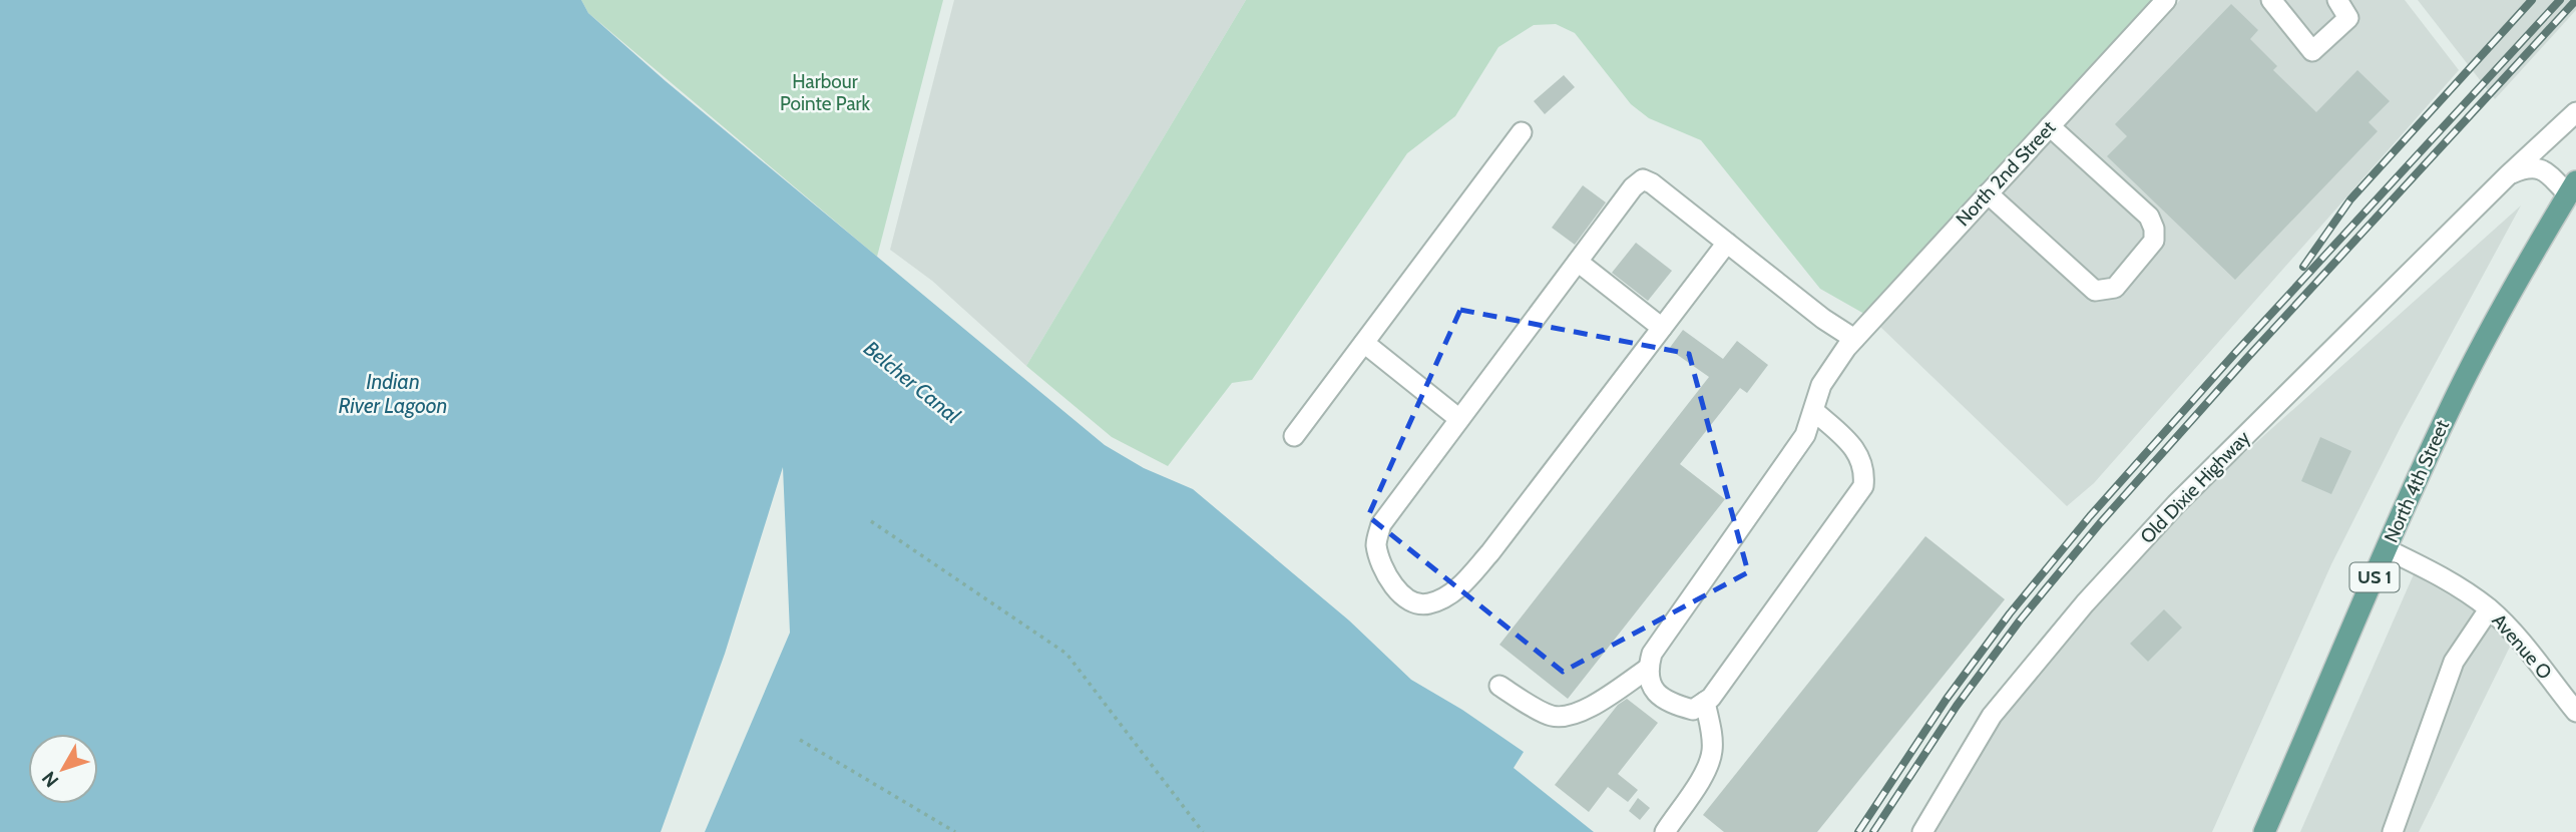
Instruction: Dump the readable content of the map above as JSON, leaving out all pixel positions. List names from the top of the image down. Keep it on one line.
{"streets":{"main road":["North 4th Street","US 1"],"street":["North 2nd Street","Old Dixie Highway","Avenue O"]},"crossings":[["North 4th Street","Avenue O"]],"water":["Indian River Lagoon","Belcher Canal"],"parks":["Harbour Pointe Park"],"north":"bottom left"}
